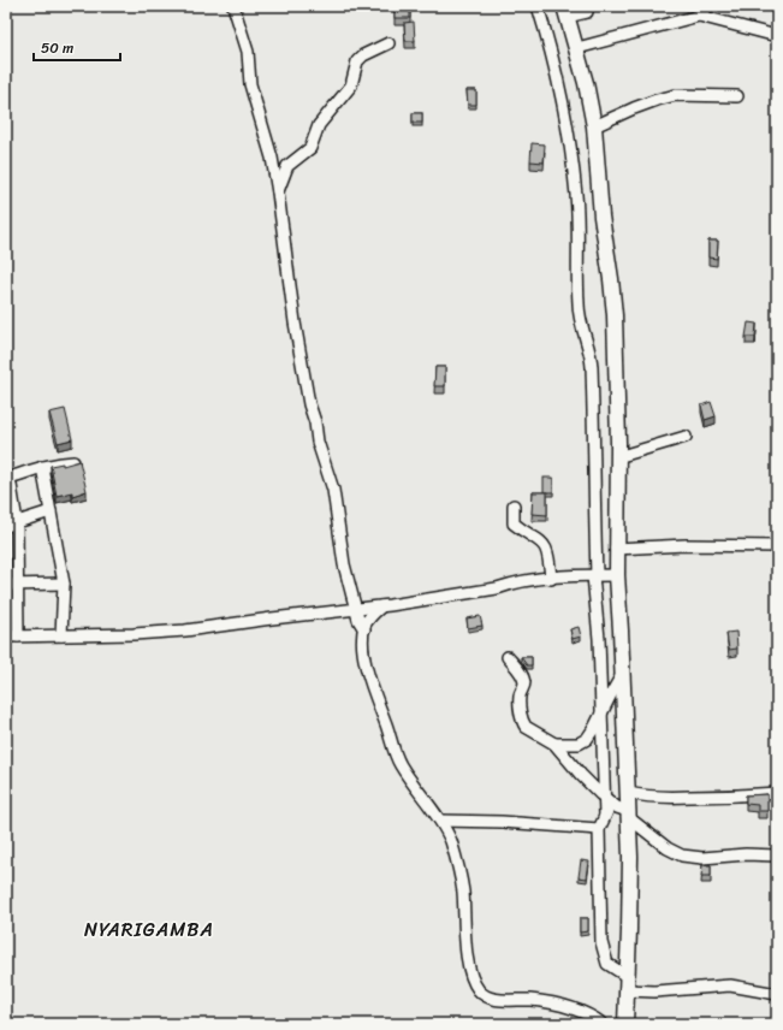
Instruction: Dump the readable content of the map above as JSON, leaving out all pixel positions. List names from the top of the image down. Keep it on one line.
{"districts":["NYARIGAMBA"],"scale_bar":"50 m"}
